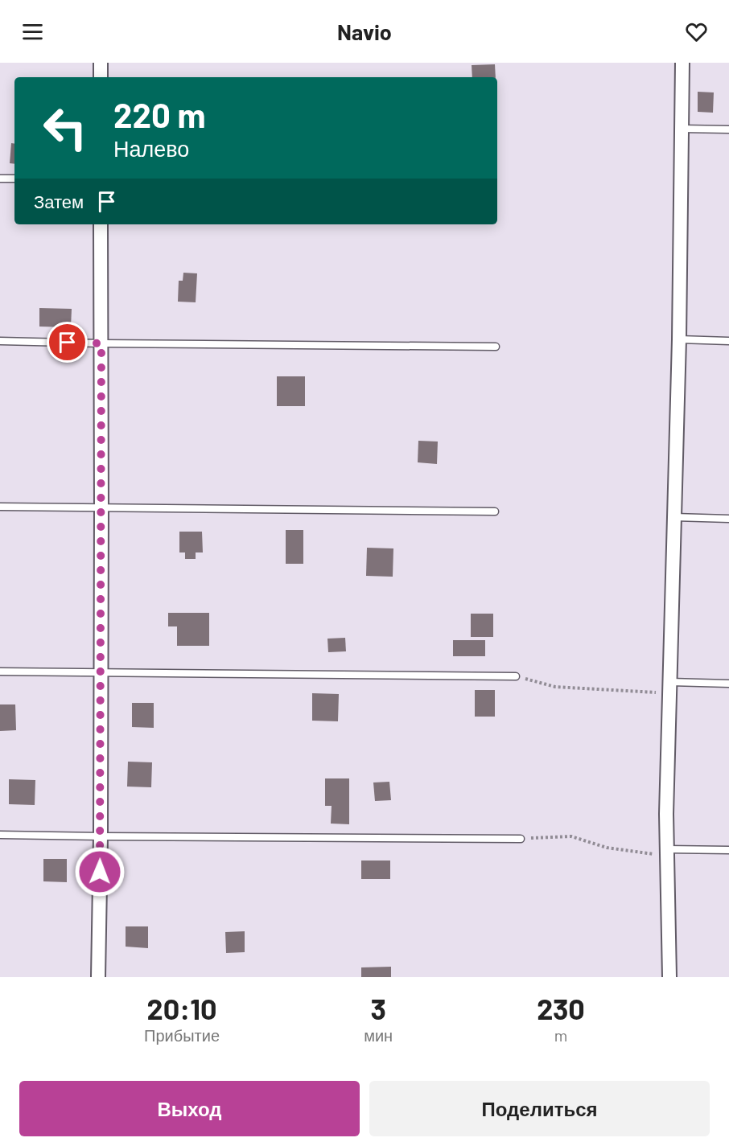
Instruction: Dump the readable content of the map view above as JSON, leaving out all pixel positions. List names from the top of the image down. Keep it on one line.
{"page":{"header":"Navio","turn":["220 m","Налево"],"then":"Затем","eta":["20:10","Прибытие","3","мин","230","m"],"buttons":["Выход","Поделиться"]}}
